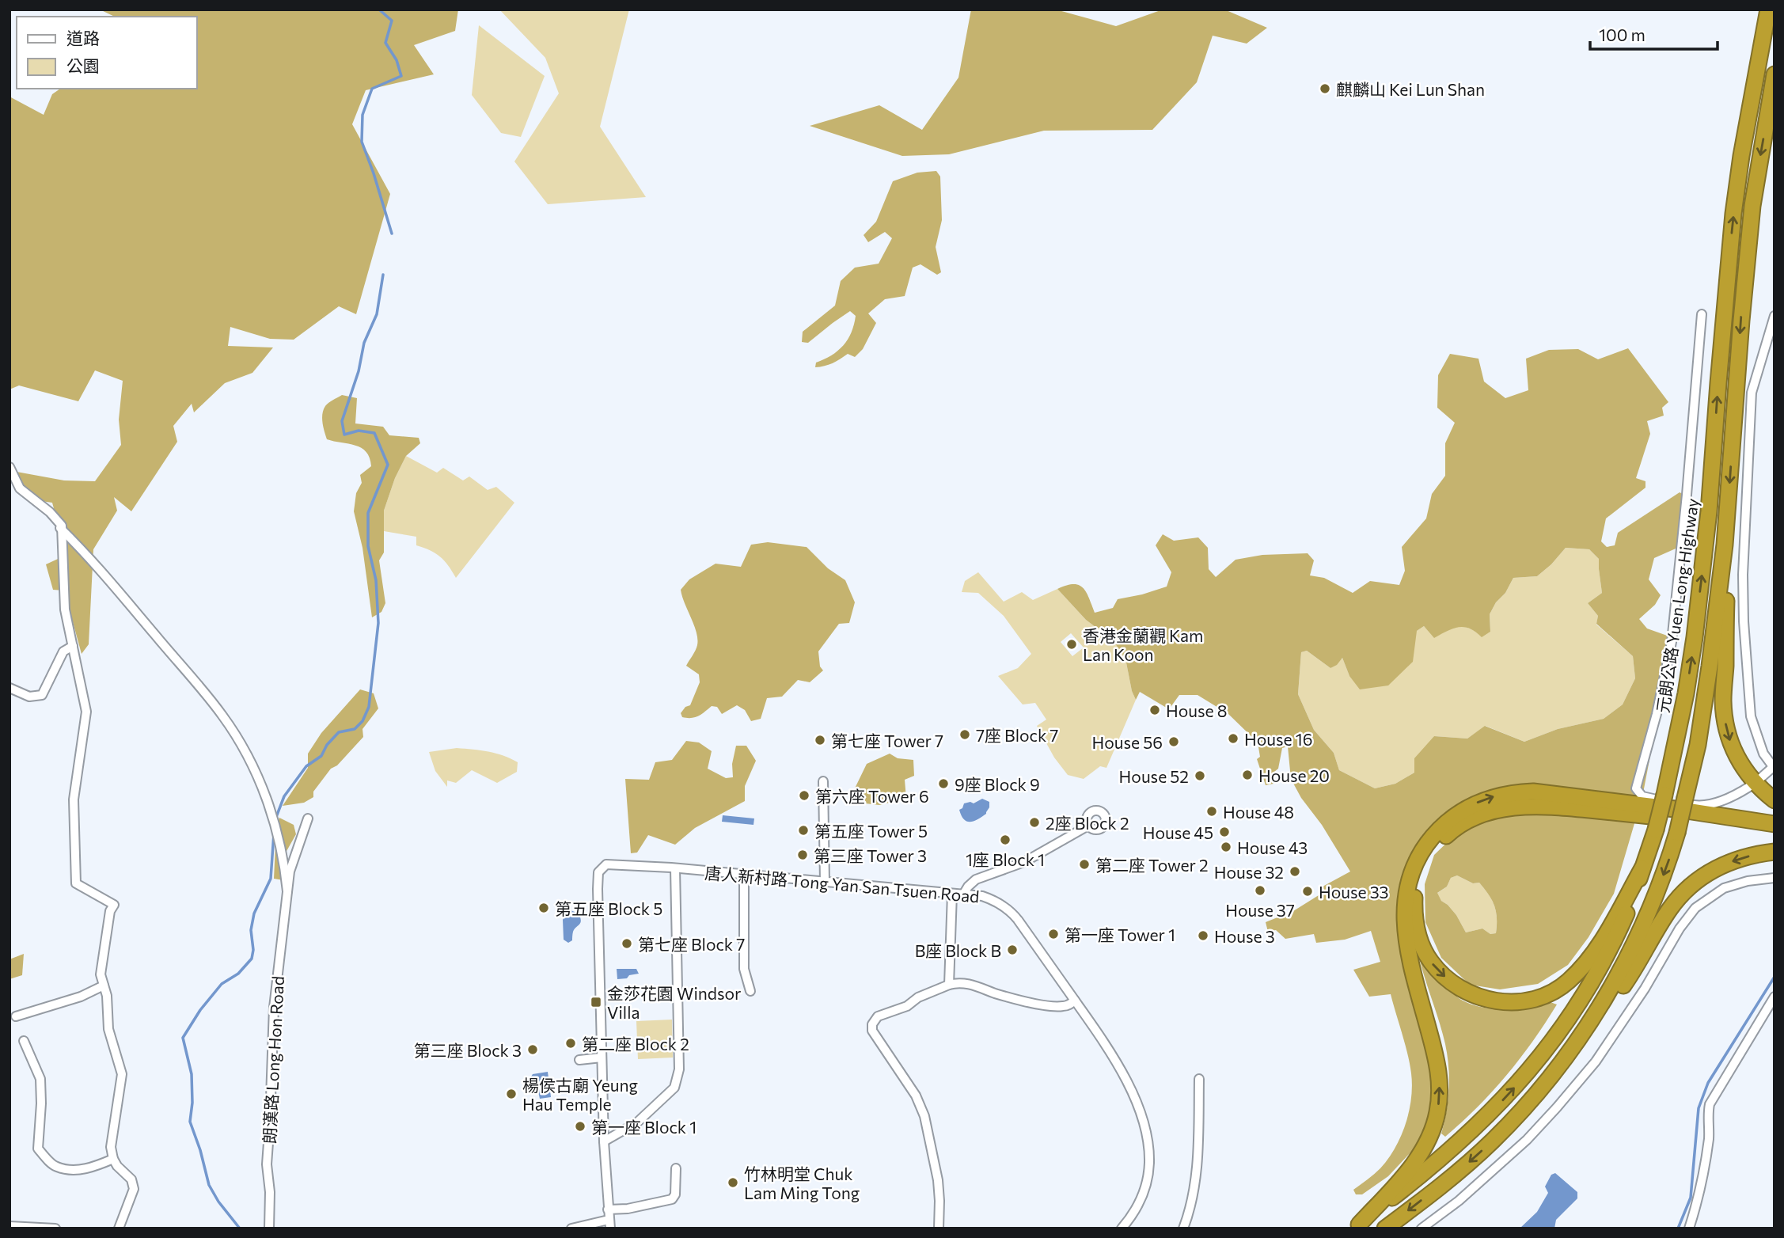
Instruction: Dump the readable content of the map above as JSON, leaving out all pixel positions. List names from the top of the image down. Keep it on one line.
{"streets":{"highway":["元朗公路 Yuen Long Highway"],"street":["唐人新村路 Tong Yan San Tsuen Road","朗漢路 Long Hon Road"]},"places":{"other":["麒麟山 Kei Lun Shan","香港金蘭觀 Kam Lan Koon","House 8","7座 Block 7","House 16","第七座 Tower 7","House 56","House 20","House 52","9座 Block 9","第六座 Tower 6","House 48","2座 Block 2","第五座 Tower 5","House 45","1座 Block 1","House 43","第三座 Tower 3","第二座 Tower 2","House 32","House 37","House 33","第五座 Block 5","第一座 Tower 1","House 3","第七座 Block 7","B座 Block B","第二座 Block 2","第三座 Block 3","楊侯古廟 Yeung Hau Temple","第一座 Block 1","竹林明堂 Chuk Lam Ming Tong"],"transit":["金莎花園 Windsor Villa"]},"legend":["道路","公園"],"scale_bar":"100 m"}
